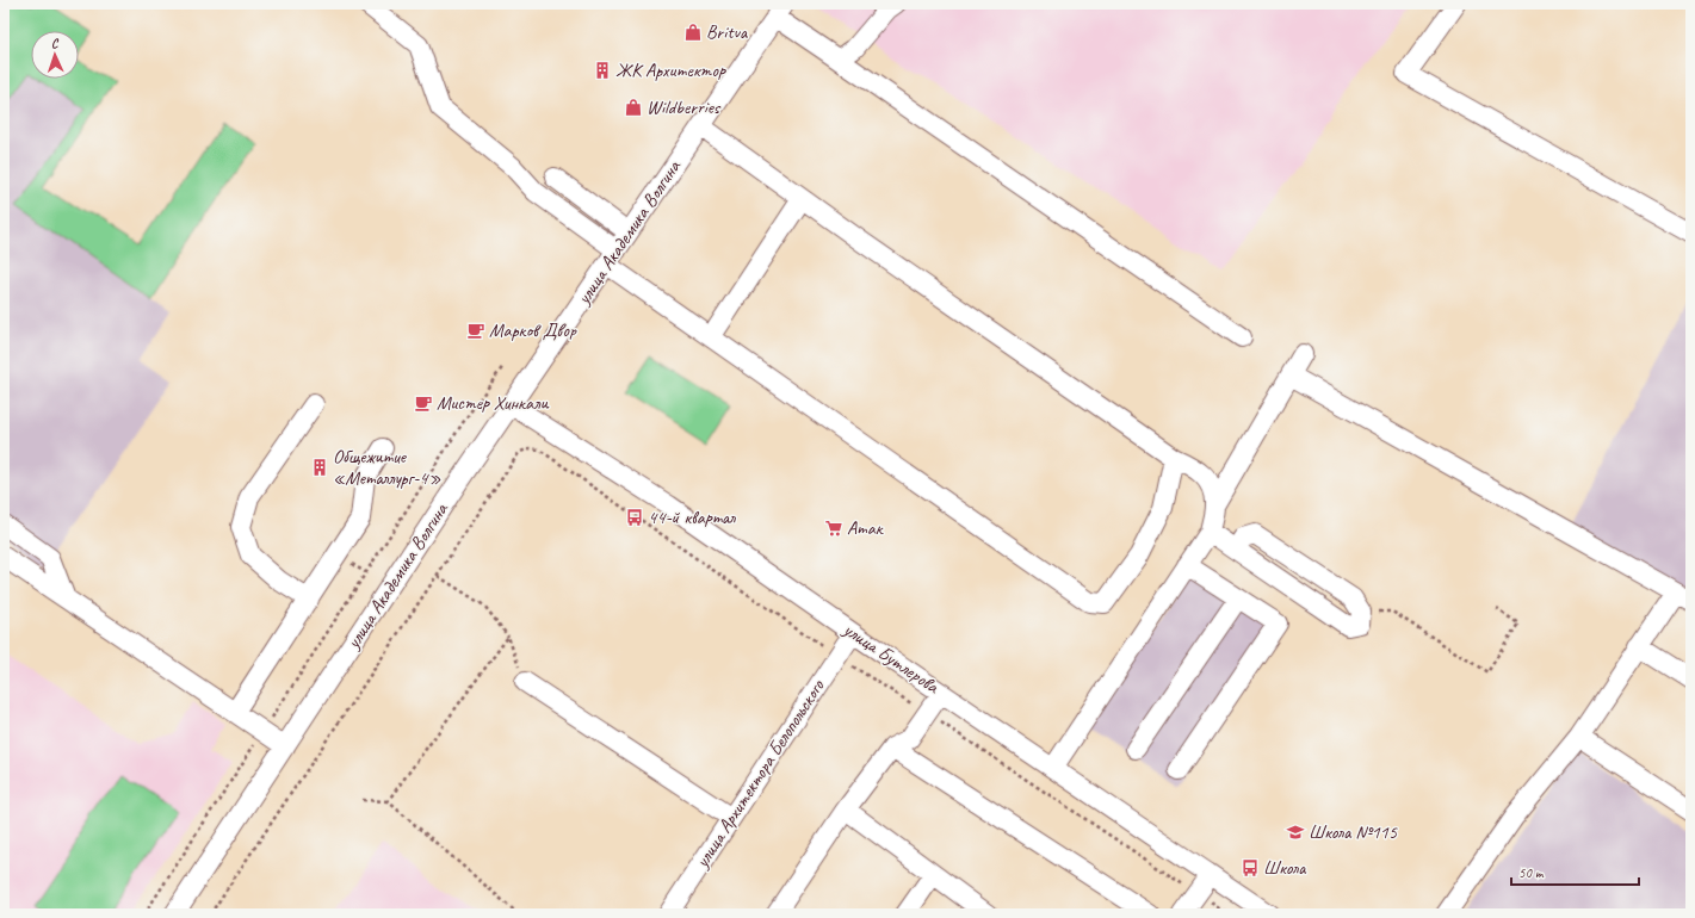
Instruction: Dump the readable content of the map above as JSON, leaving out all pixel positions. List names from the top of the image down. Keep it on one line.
{"streets":{"street":["улица Академика Волгина","улица Бутлерова","улица Архитектора Белопольского"]},"crossings":[["улица Академика Волгина","улица Бутлерова"],["улица Бутлерова","улица Архитектора Белопольского"]],"places":{"shop":["Britva","Wildberries"],"building":["ЖК Архитектор","Общежитие «Металлург-4»"],"cafe":["Марков Двор","Мистер Хинкали"],"bus stop":["44-й квартал","Школа"],"supermarket":["Атак"],"school or university":["Школа №115"]},"scale_bar":"50 m","north":"top"}
